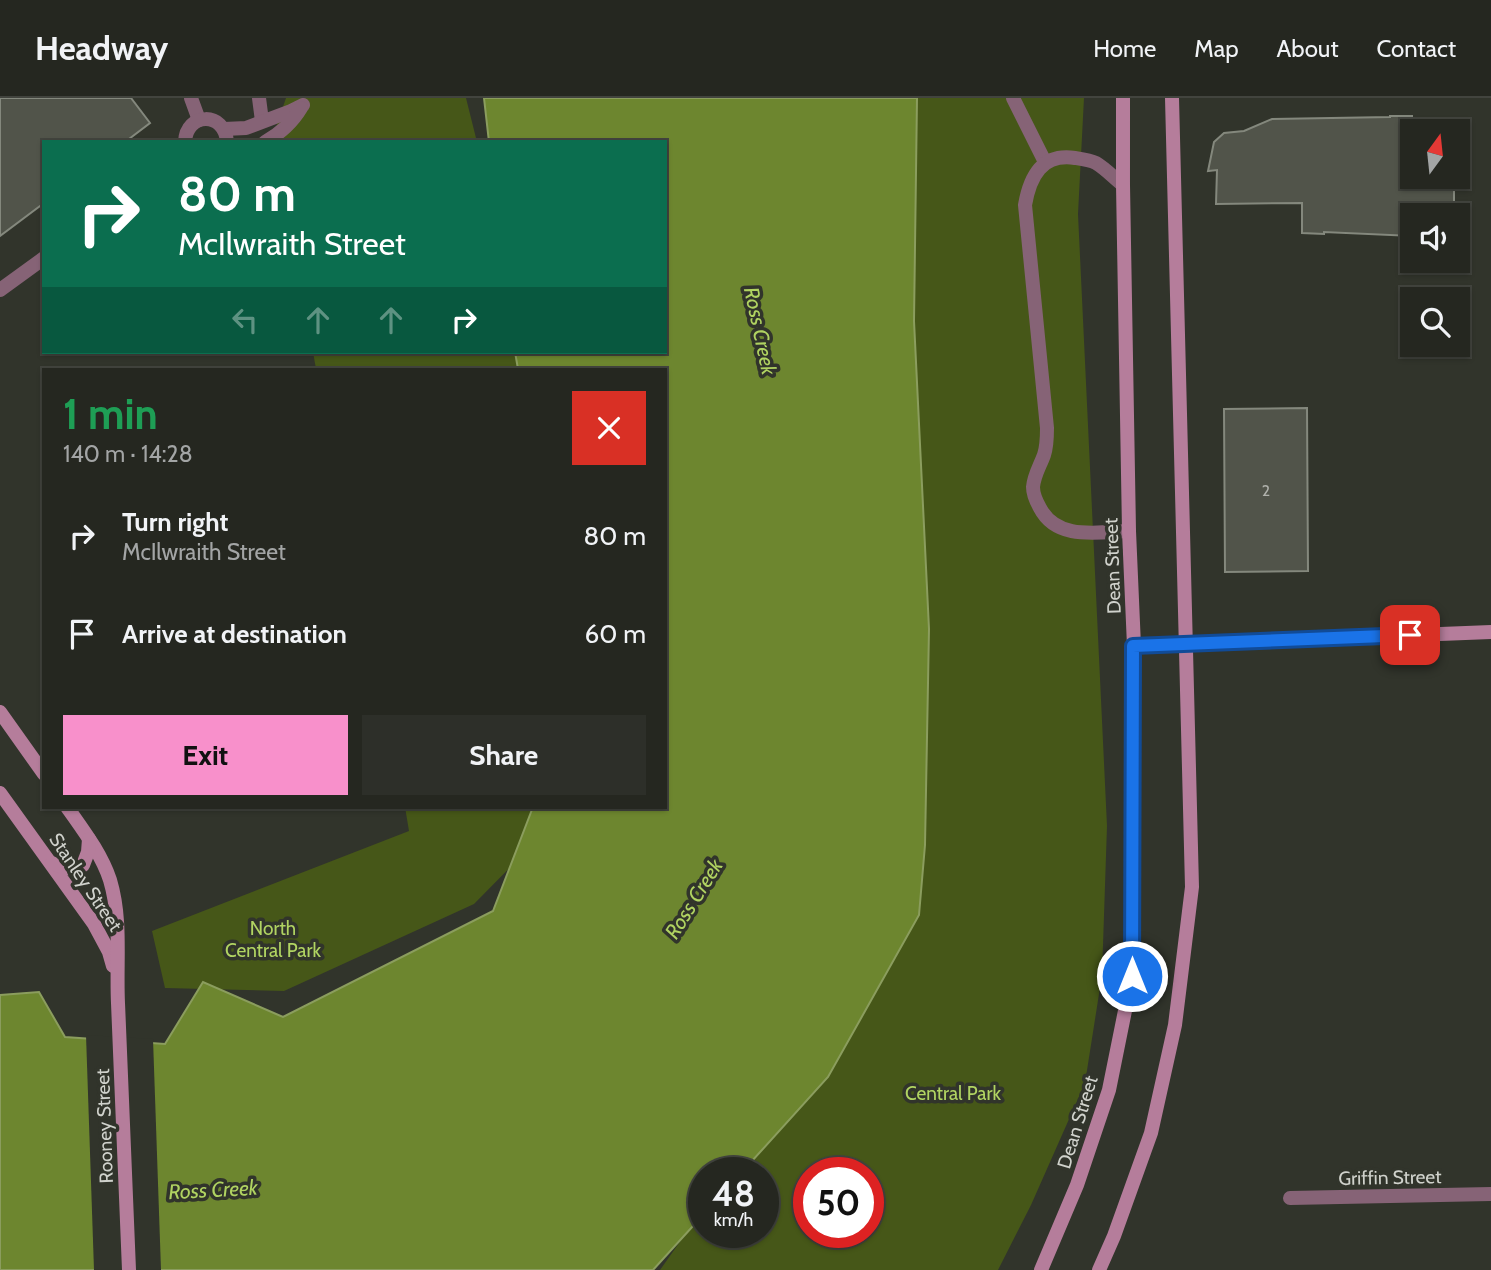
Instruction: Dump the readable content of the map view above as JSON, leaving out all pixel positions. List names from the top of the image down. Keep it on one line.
{"streets":{"main road":["Dean Street","Stanley Street","Rooney Street"],"street":["Griffin Street"]},"crossings":[["Stanley Street","Rooney Street"]],"water":["Ross Creek"],"parks":["North Central Park","Central Park"],"house_numbers":["2"],"north":"top","page":{"header":"Headway","nav":["Home","Map","About","Contact"],"turn":["80 m","McIlwraith Street"],"heading":["1 min","140 m · 14:28"],"list":[{"name":"Turn right","note":"McIlwraith Street","value":"80 m"},{"name":"Arrive at destination","value":"60 m"}],"buttons":["Exit","Share"],"speed":"48 km/h","limit":"50"}}
